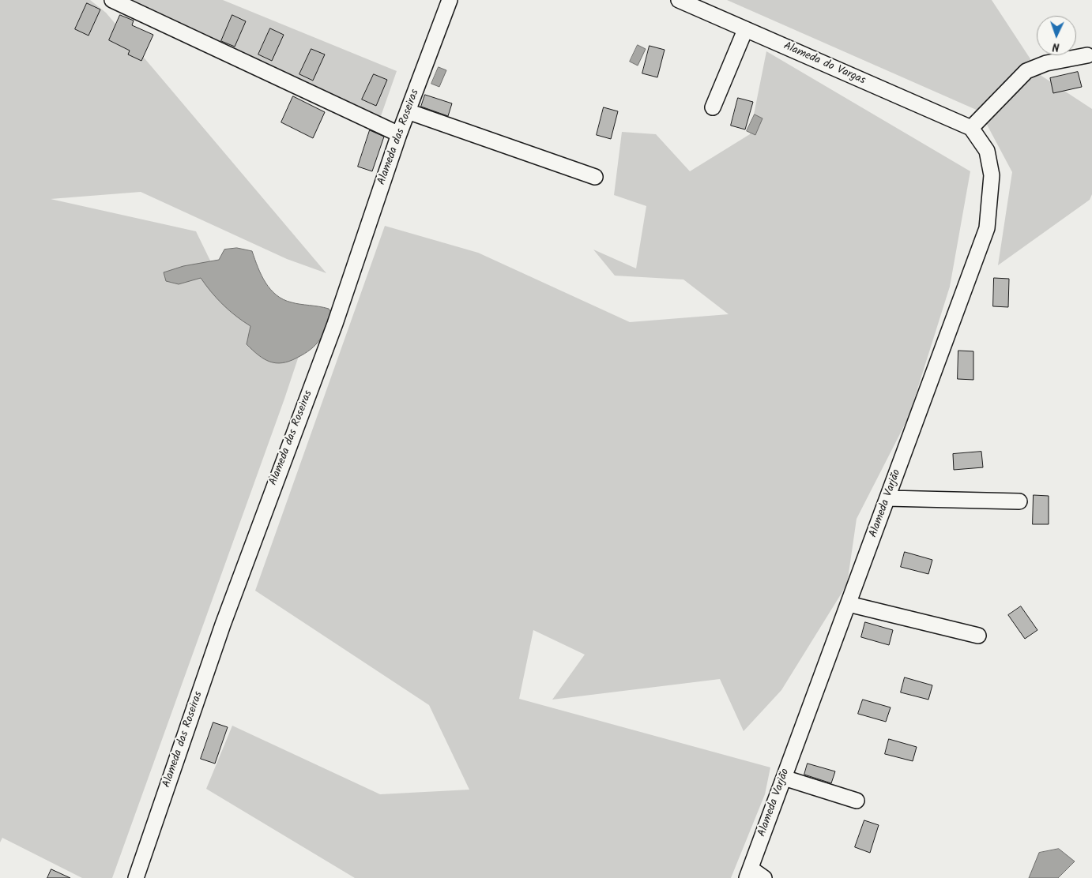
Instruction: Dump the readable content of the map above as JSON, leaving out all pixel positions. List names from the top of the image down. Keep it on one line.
{"streets":{"street":["Alameda do Vargas","Alameda das Roseiras","Alameda Varjão"]},"crossings":[["Alameda do Vargas","Alameda Varjão"]],"north":"bottom"}
